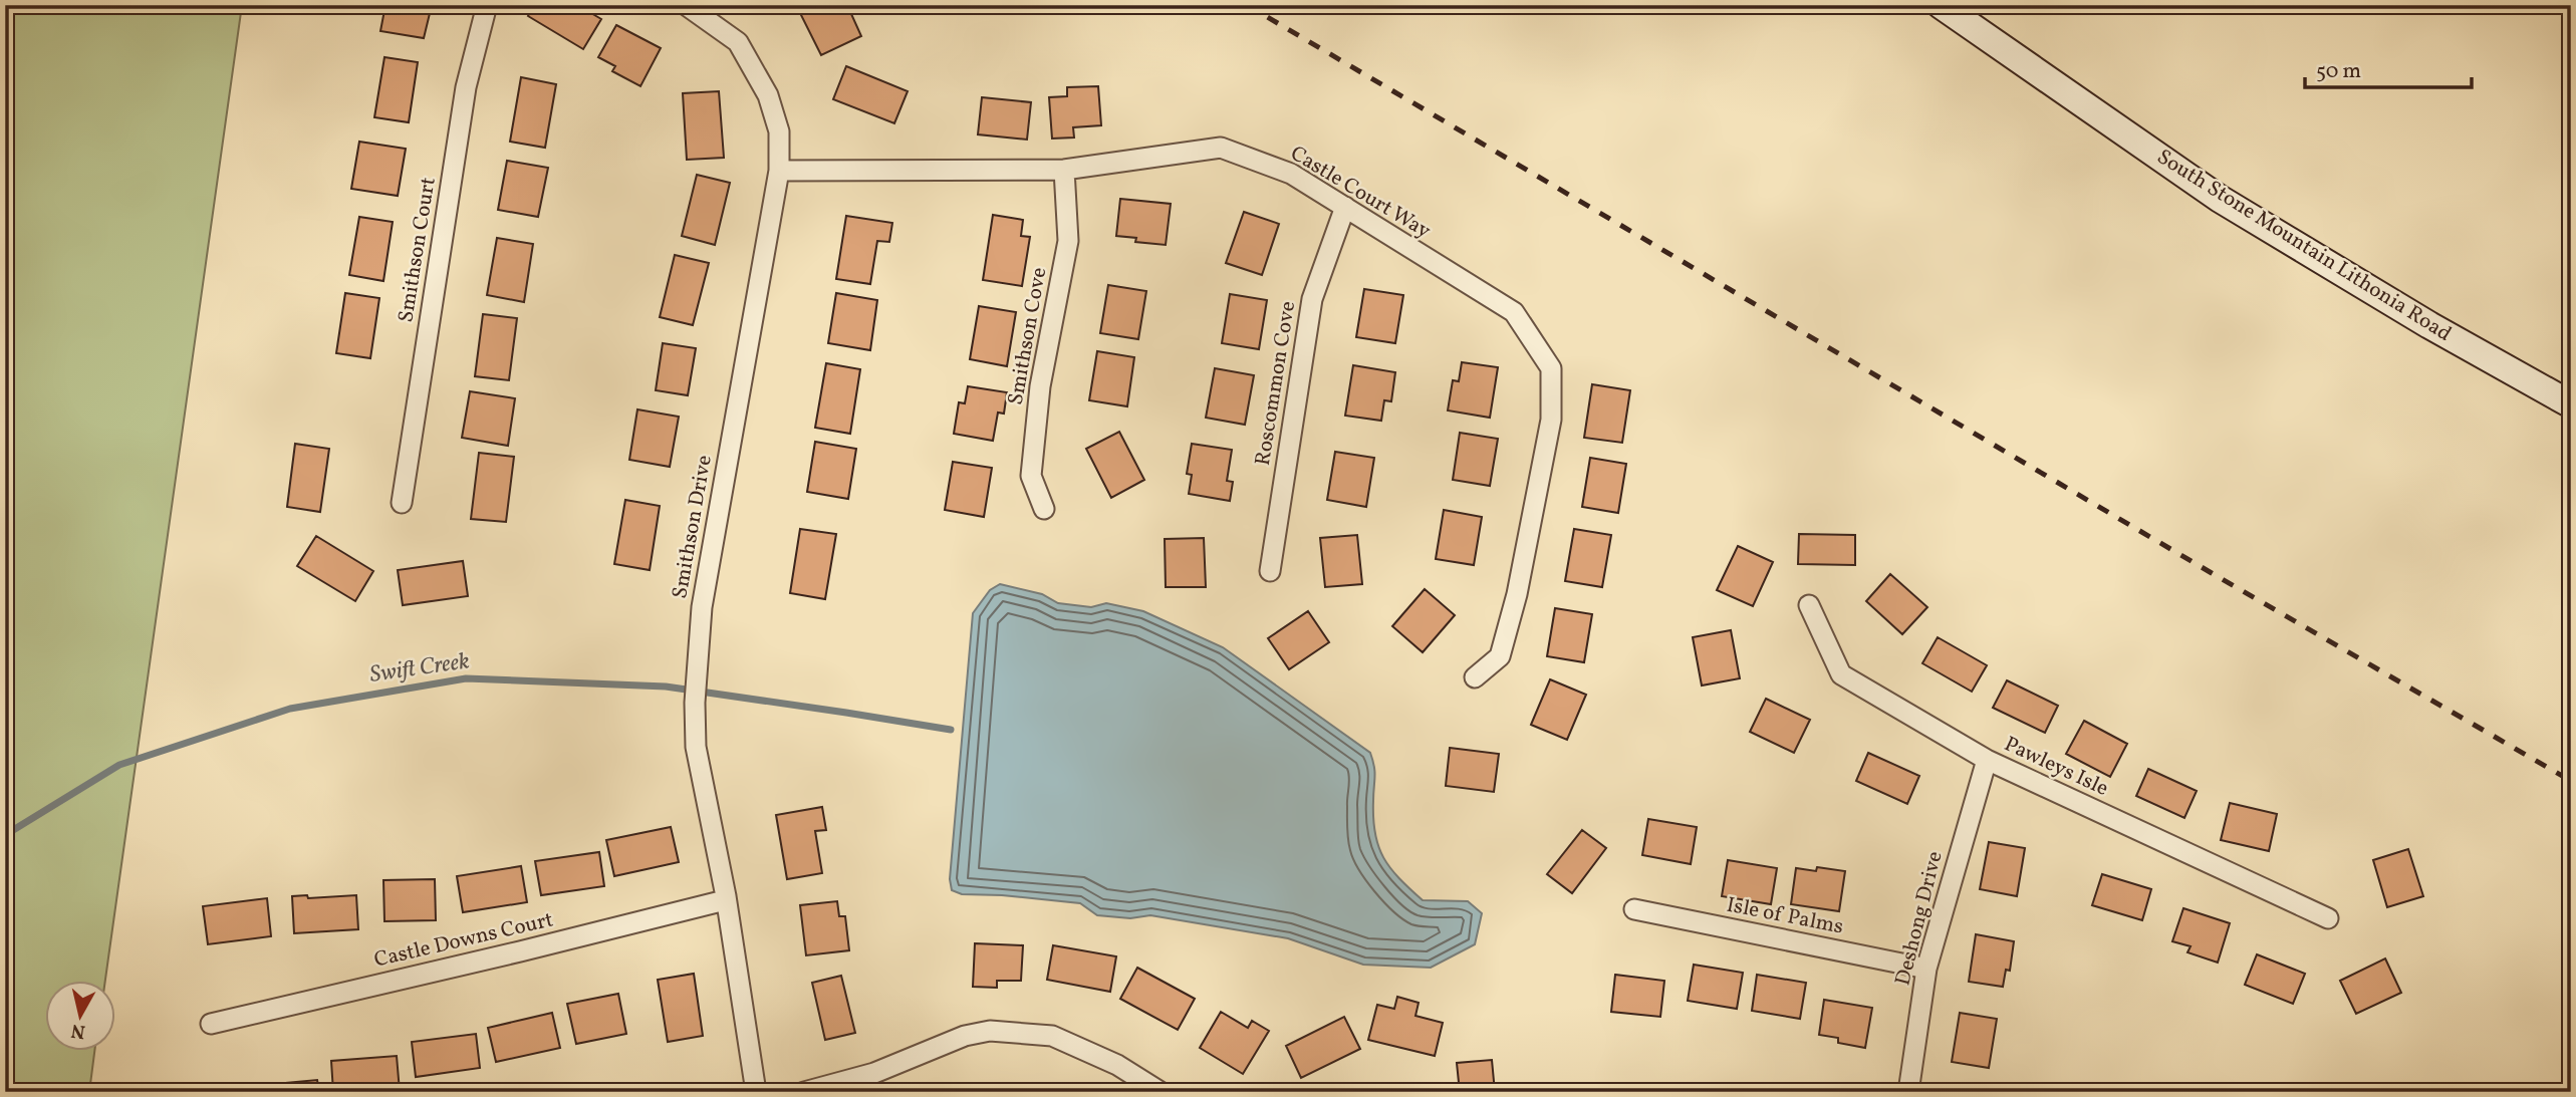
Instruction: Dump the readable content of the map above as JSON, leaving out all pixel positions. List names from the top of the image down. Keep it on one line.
{"streets":{"main road":["South Stone Mountain Lithonia Road"],"street":["Castle Court Way","Smithson Court","Smithson Cove","Roscommon Cove","Smithson Drive","Pawleys Isle","Isle of Palms","Deshong Drive","Castle Downs Court"]},"crossings":[["Castle Court Way","Smithson Cove"],["Castle Court Way","Roscommon Cove"],["Castle Court Way","Smithson Drive"],["Smithson Drive","Castle Downs Court"],["Pawleys Isle","Deshong Drive"],["Isle of Palms","Deshong Drive"]],"water":["Swift Creek"],"scale_bar":"50 m","north":"bottom"}
